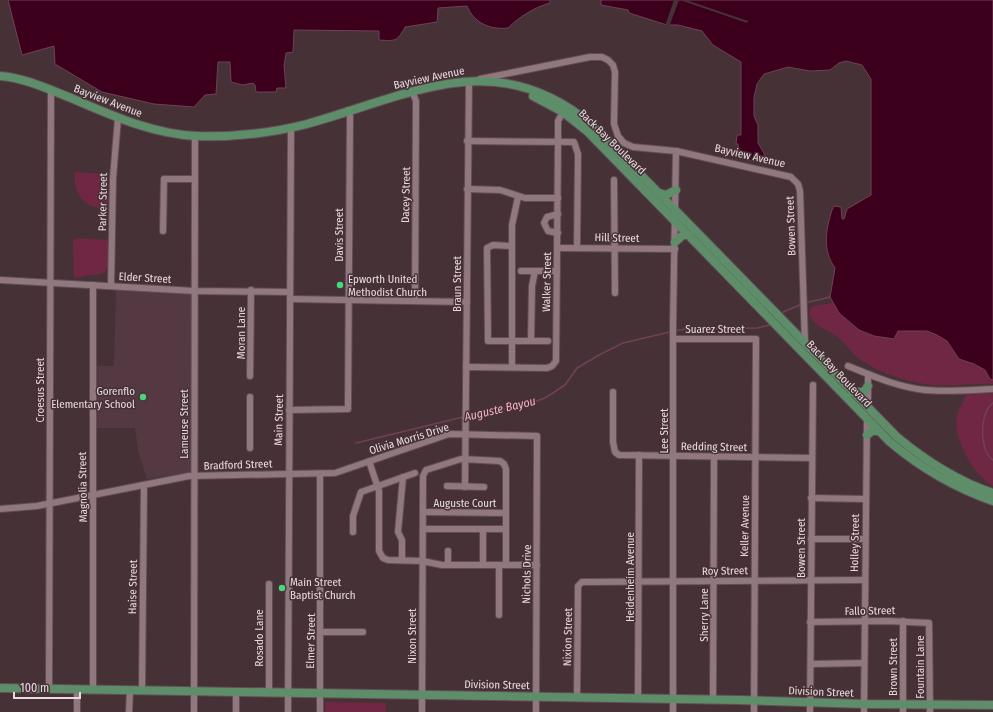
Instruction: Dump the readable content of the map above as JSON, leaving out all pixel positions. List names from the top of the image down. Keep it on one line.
{"streets":{"main road":["Bayview Avenue","Back Bay Boulevard","Division Street"],"street":["Dacey Street","Parker Street","Bowen Street","Davis Street","Hill Street","Elder Street","Walker Street","Braun Street","Suarez Street","Moran Lane","Croesus Street","Main Street","Lameuse Street","Lee Street","Olivia Morris Drive","Redding Street","Bradford Street","Magnolia Street","Auguste Court","Keller Avenue","Holley Street","Roy Street","Nichols Drive","Heidenheim Avenue","Haise Street","Fallo Street","Sherry Lane","Nixon Street","Nixion Street","Rosado Lane","Elmer Street","Brown Street","Fountain Lane"]},"crossings":[["Bayview Avenue","Back Bay Boulevard"],["Bayview Avenue","Dacey Street"],["Bayview Avenue","Parker Street"],["Bayview Avenue","Bowen Street"],["Bayview Avenue","Davis Street"],["Bayview Avenue","Braun Street"],["Bayview Avenue","Croesus Street"],["Bayview Avenue","Main Street"],["Bayview Avenue","Lameuse Street"],["Bayview Avenue","Lee Street"],["Back Bay Boulevard","Bowen Street"],["Back Bay Boulevard","Walker Street"],["Back Bay Boulevard","Braun Street"],["Back Bay Boulevard","Lee Street"],["Back Bay Boulevard","Holley Street"],["Parker Street","Elder Street"],["Bowen Street","Redding Street"],["Bowen Street","Roy Street"],["Bowen Street","Fallo Street"],["Bowen Street","Division Street"],["Davis Street","Main Street"],["Hill Street","Walker Street"],["Hill Street","Lee Street"],["Elder Street","Moran Lane"],["Elder Street","Croesus Street"],["Elder Street","Main Street"],["Elder Street","Lameuse Street"],["Elder Street","Magnolia Street"],["Walker Street","Braun Street"],["Braun Street","Olivia Morris Drive"],["Braun Street","Auguste Court"],["Suarez Street","Lee Street"],["Suarez Street","Keller Avenue"],["Croesus Street","Bradford Street"],["Croesus Street","Division Street"],["Main Street","Olivia Morris Drive"],["Main Street","Bradford Street"],["Main Street","Division Street"],["Lameuse Street","Bradford Street"],["Lameuse Street","Division Street"],["Lee Street","Redding Street"],["Lee Street","Roy Street"],["Lee Street","Division Street"],["Olivia Morris Drive","Bradford Street"],["Olivia Morris Drive","Nichols Drive"],["Olivia Morris Drive","Elmer Street"],["Redding Street","Keller Avenue"],["Redding Street","Heidenheim Avenue"],["Redding Street","Sherry Lane"],["Bradford Street","Magnolia Street"],["Bradford Street","Haise Street"],["Magnolia Street","Division Street"],["Auguste Court","Nixon Street"],["Keller Avenue","Roy Street"],["Keller Avenue","Division Street"],["Holley Street","Roy Street"],["Holley Street","Fallo Street"],["Holley Street","Division Street"],["Roy Street","Heidenheim Avenue"],["Roy Street","Sherry Lane"],["Roy Street","Nixion Street"],["Nichols Drive","Division Street"],["Heidenheim Avenue","Division Street"],["Haise Street","Division Street"],["Fallo Street","Brown Street"],["Fallo Street","Fountain Lane"],["Sherry Lane","Division Street"],["Nixon Street","Division Street"],["Nixion Street","Division Street"],["Rosado Lane","Division Street"],["Elmer Street","Division Street"],["Brown Street","Division Street"],["Fountain Lane","Division Street"]],"water":["Auguste Bayou"],"places":["Epworth United Methodist Church","Gorenflo Elementary School","Main Street Baptist Church"],"scale_bar":"100 m"}
